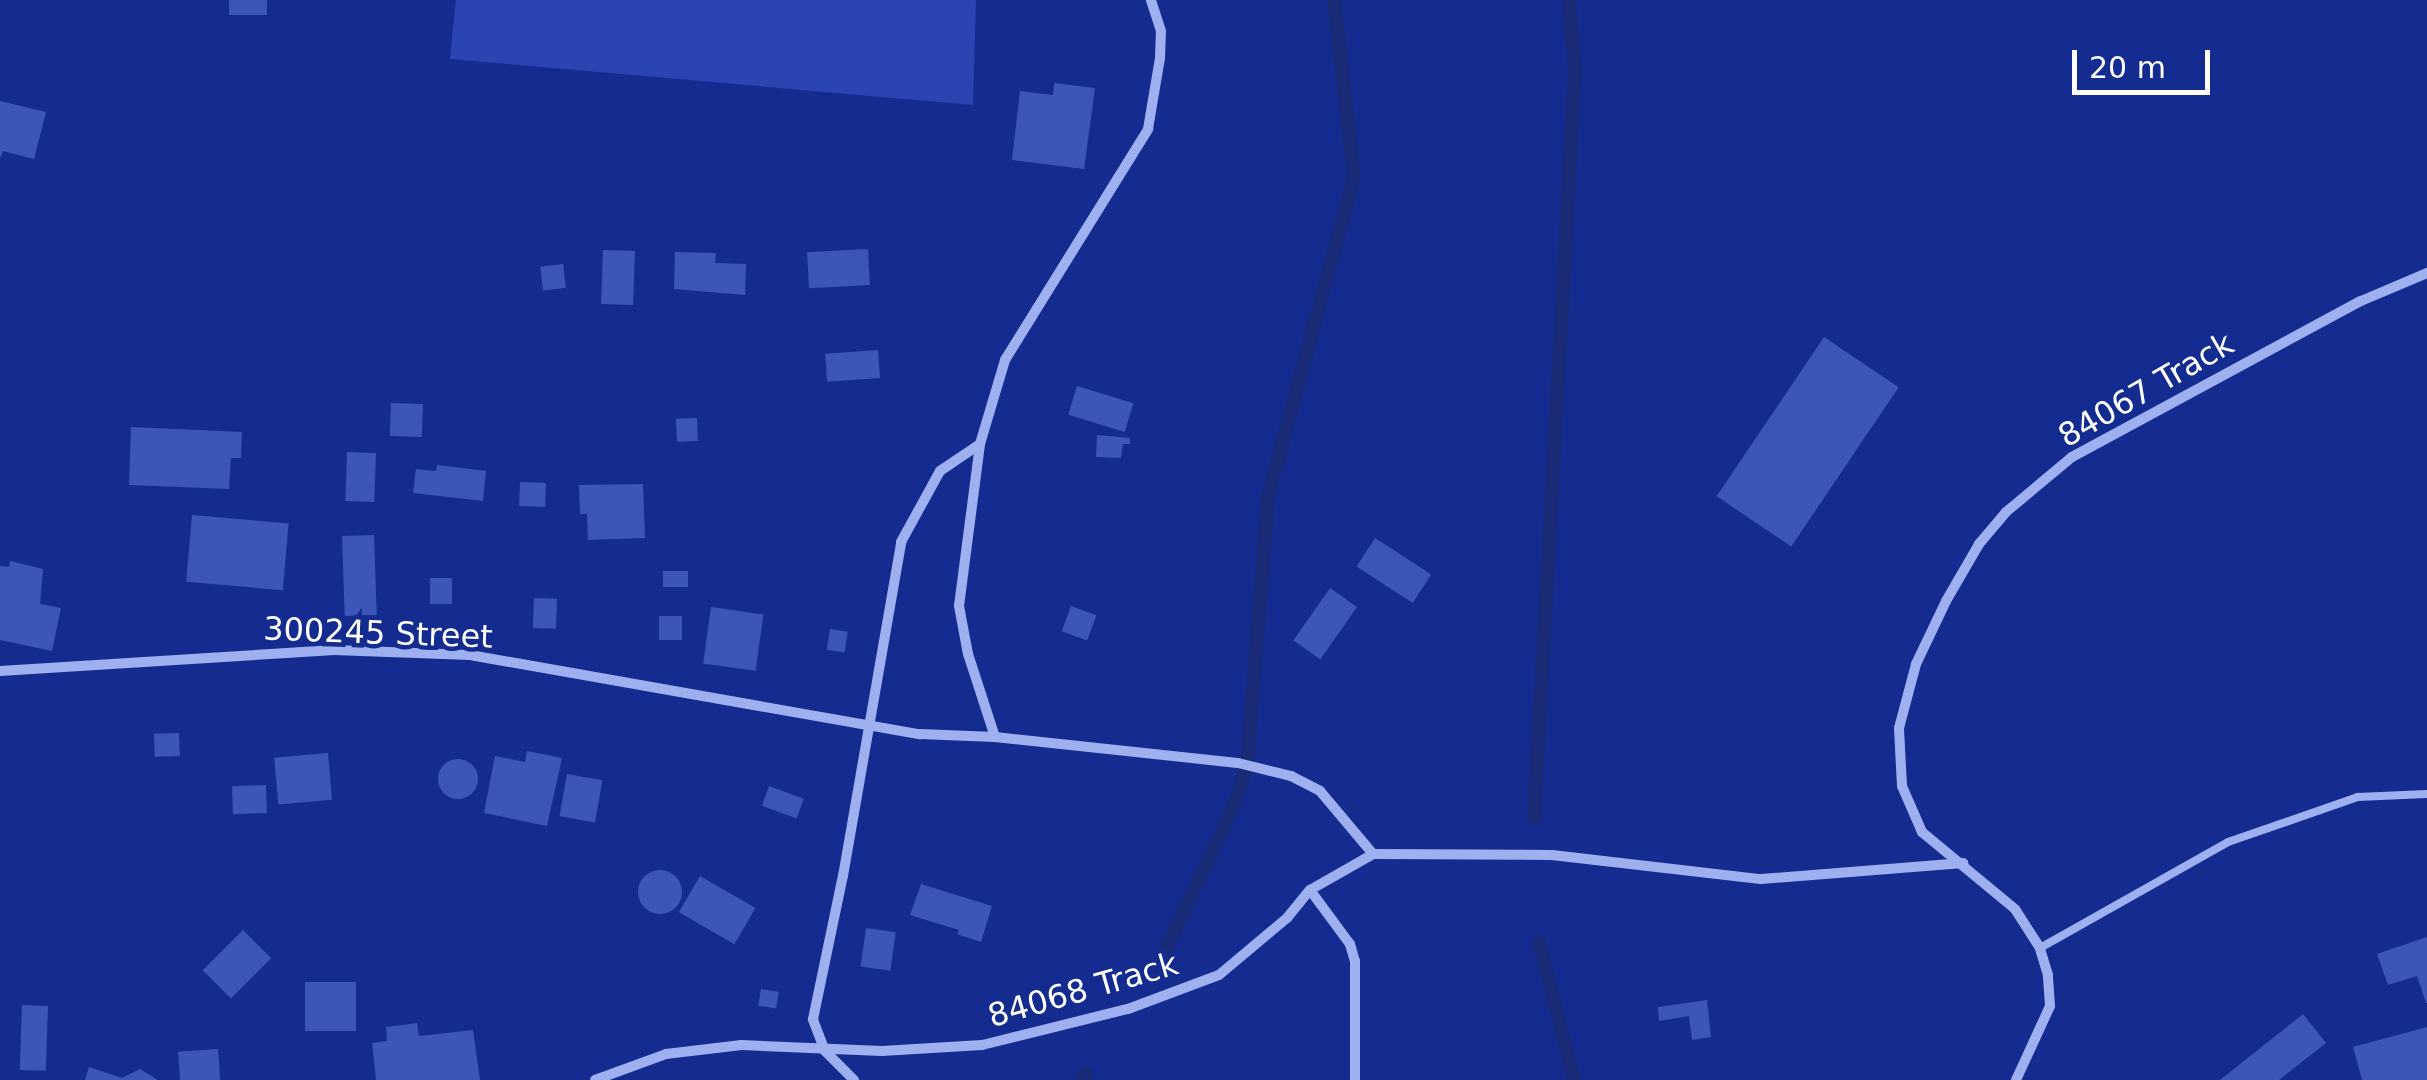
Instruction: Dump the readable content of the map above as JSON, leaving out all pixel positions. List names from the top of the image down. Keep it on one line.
{"streets":{"street":["84067 Track","300245 Street","84068 Track"]},"crossings":[["300245 Street","84068 Track"]],"scale_bar":"20 m"}
